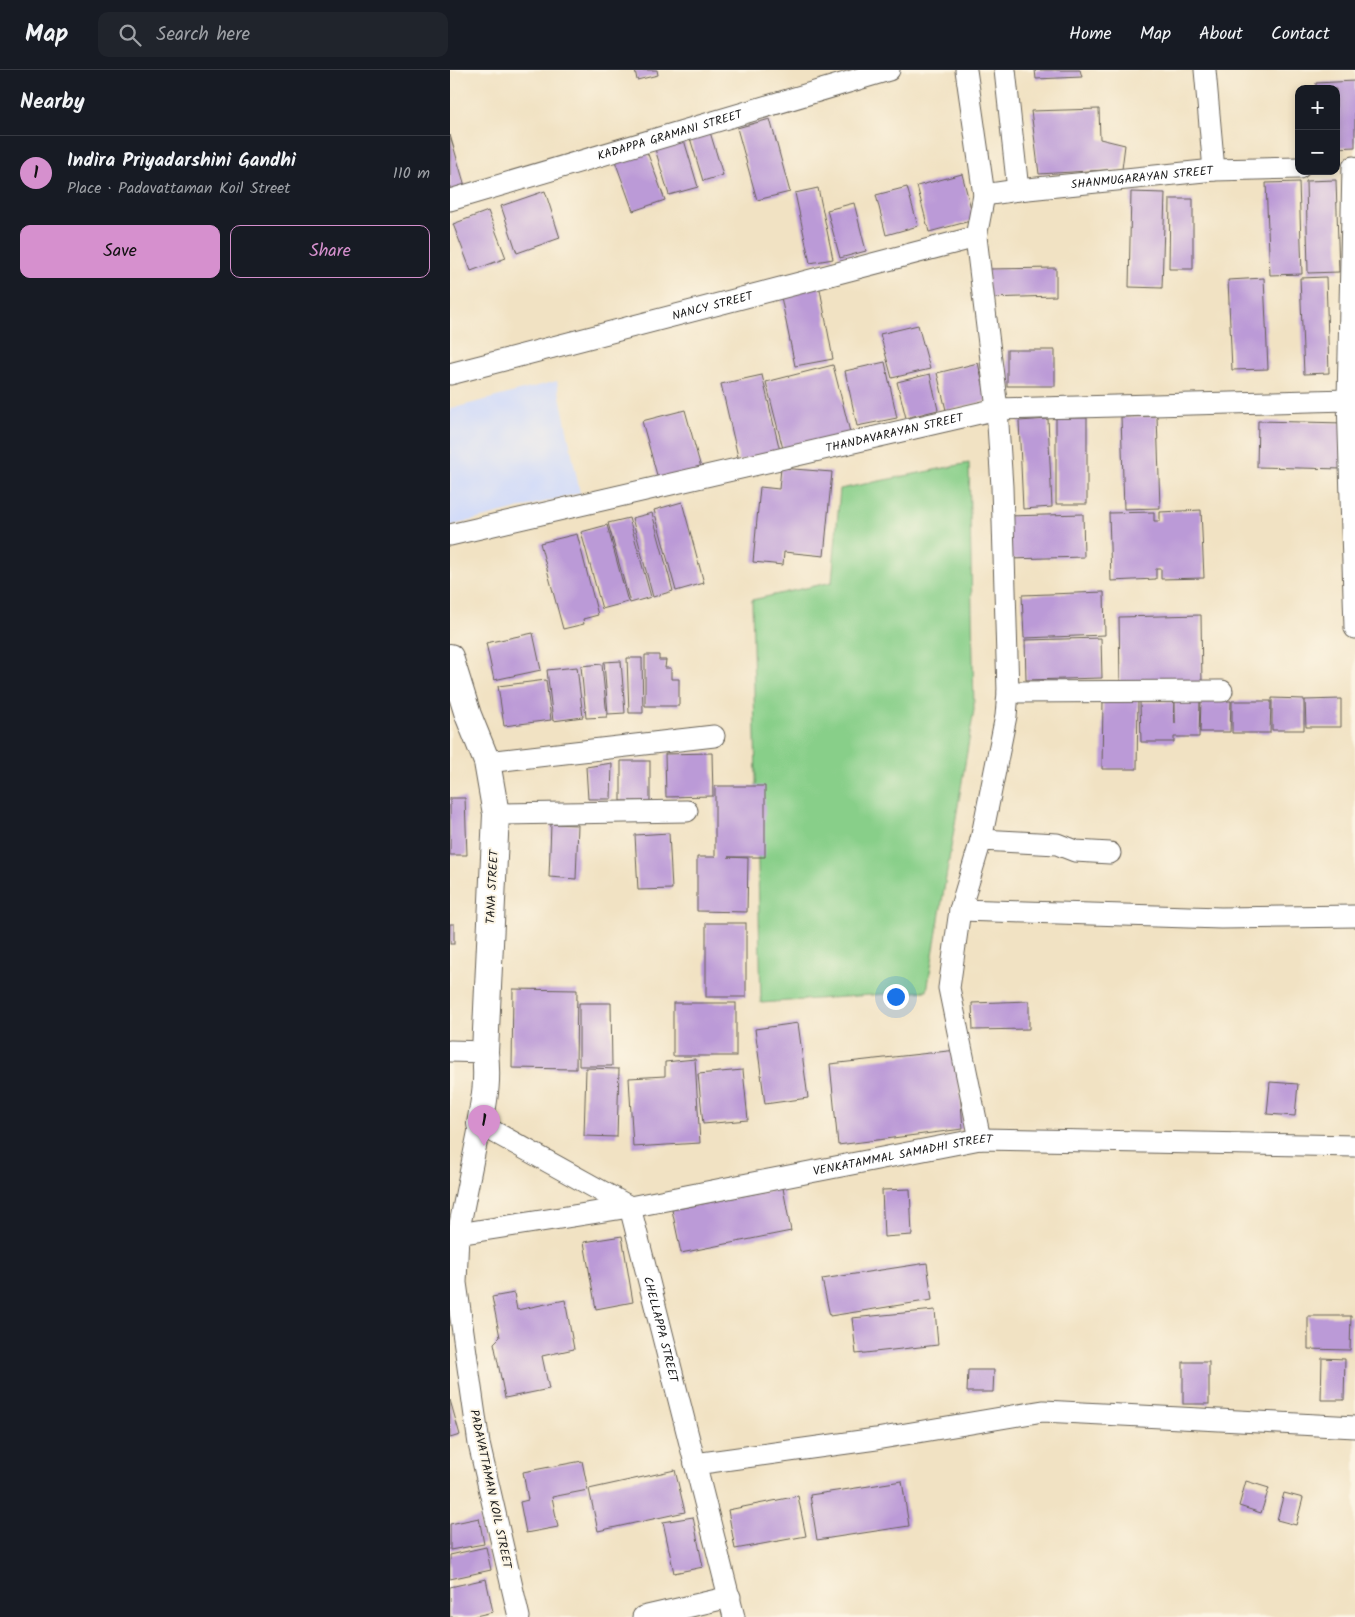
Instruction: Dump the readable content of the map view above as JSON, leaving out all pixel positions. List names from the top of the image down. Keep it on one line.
{"streets":{"street":["KADAPPA GRAMANI STREET","SHANMUGARAYAN STREET","NANCY STREET","THANDAVARAYAN STREET","TANA STREET","VENKATAMMAL SAMADHI STREET","CHELLAPPA STREET","PADAVATTAMAN KOIL STREET"]},"crossings":[["TANA STREET","PADAVATTAMAN KOIL STREET"],["VENKATAMMAL SAMADHI STREET","CHELLAPPA STREET"],["VENKATAMMAL SAMADHI STREET","PADAVATTAMAN KOIL STREET"]],"page":{"header":"Map","search":"Search here","nav":["Home","Map","About","Contact"],"heading":"Nearby","map_buttons":["+","−"],"list":[{"mark":"1","name":"Indira Priyadarshini Gandhi","note":"Place · Padavattaman Koil Street","value":"110 m"}],"buttons":["Save","Share"],"pins":"1"}}
